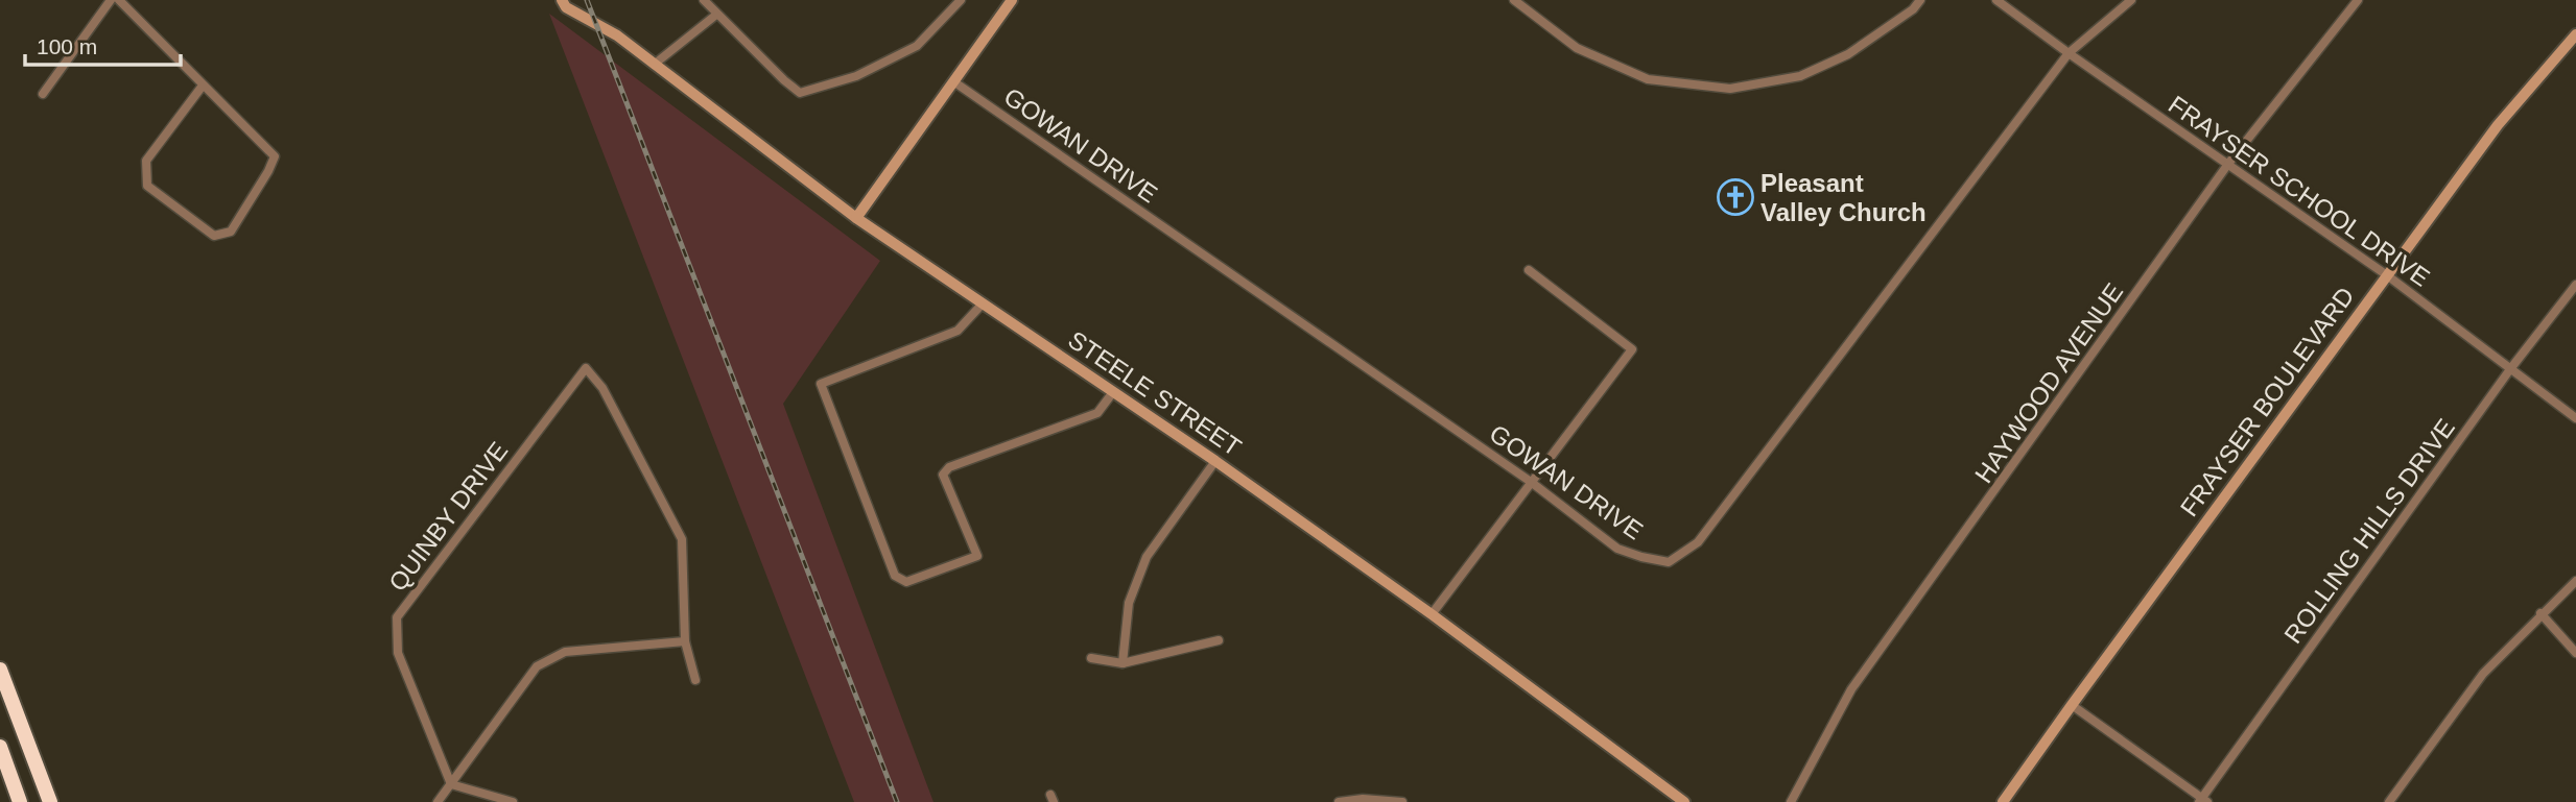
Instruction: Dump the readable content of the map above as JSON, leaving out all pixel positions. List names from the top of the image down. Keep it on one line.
{"streets":{"street":["GOWAN DRIVE","FRAYSER SCHOOL DRIVE","HAYWOOD AVENUE","STEELE STREET","FRAYSER BOULEVARD","QUINBY DRIVE","ROLLING HILLS DRIVE"]},"crossings":[["GOWAN DRIVE","FRAYSER SCHOOL DRIVE"],["FRAYSER SCHOOL DRIVE","HAYWOOD AVENUE"],["FRAYSER SCHOOL DRIVE","FRAYSER BOULEVARD"],["FRAYSER SCHOOL DRIVE","ROLLING HILLS DRIVE"]],"places":{"church":["Pleasant Valley Church"]},"scale_bar":"100 m"}
